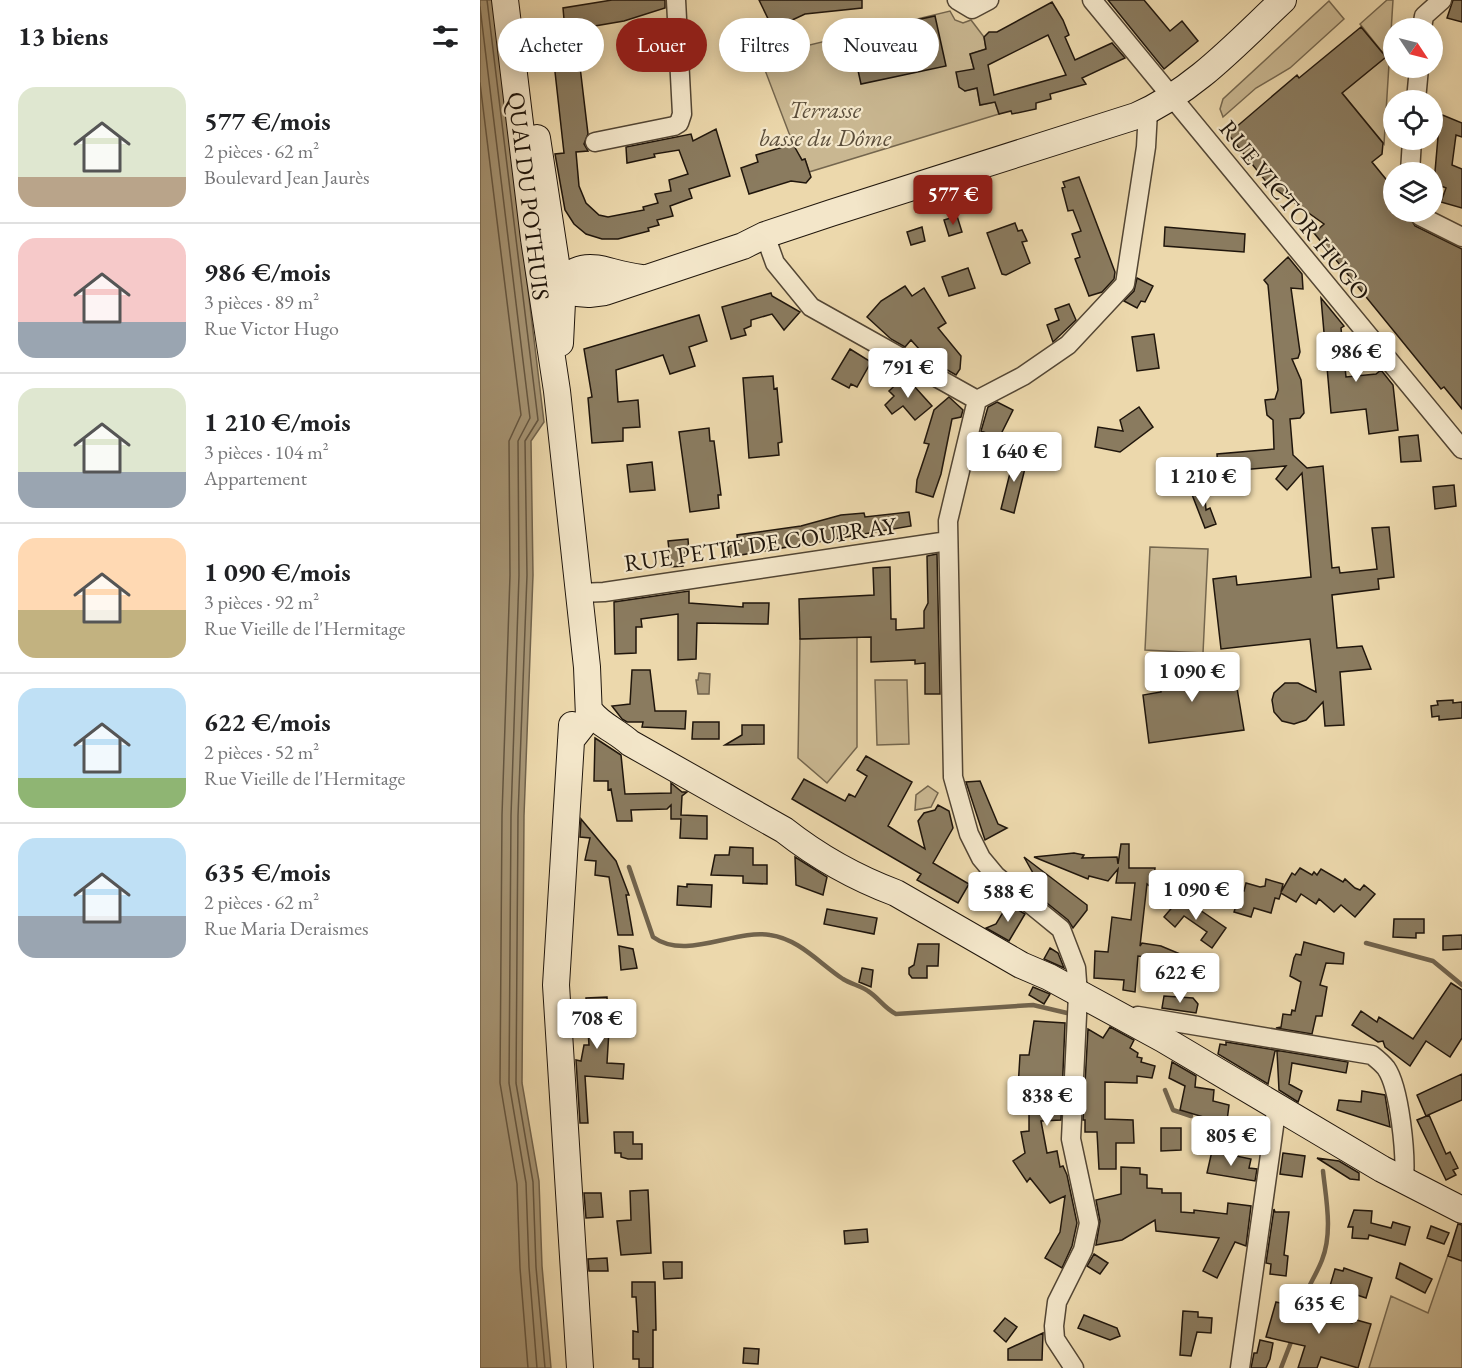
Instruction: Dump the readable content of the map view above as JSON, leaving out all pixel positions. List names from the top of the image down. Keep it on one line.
{"streets":{"main road":["QUAI DU POTHUIS"],"street":["RUE VICTOR HUGO","RUE PETIT DE COUPRAY"]},"crossings":[["QUAI DU POTHUIS","RUE PETIT DE COUPRAY"]],"parks":["Terrasse basse du Dôme"],"north":"bottom right","page":{"heading":"13 biens","chip":["Acheter","Louer","Filtres","Nouveau"],"list":[{"name":"577 €/mois","note":"2 pièces · 62 m² · Boulevard Jean Jaurès"},{"name":"986 €/mois","note":"3 pièces · 89 m² · Rue Victor Hugo"},{"name":"1 210 €/mois","note":"3 pièces · 104 m² · Appartement"},{"name":"1 090 €/mois","note":"3 pièces · 92 m² · Rue Vieille de l'Hermitage"},{"name":"622 €/mois","note":"2 pièces · 52 m² · Rue Vieille de l'Hermitage"},{"name":"635 €/mois","note":"2 pièces · 62 m² · Rue Maria Deraismes"}],"price":["577 €","986 €","791 €","1 640 €","1 210 €","1 090 €","1 090 €","588 €","622 €","708 €","838 €","805 €","635 €"]}}
